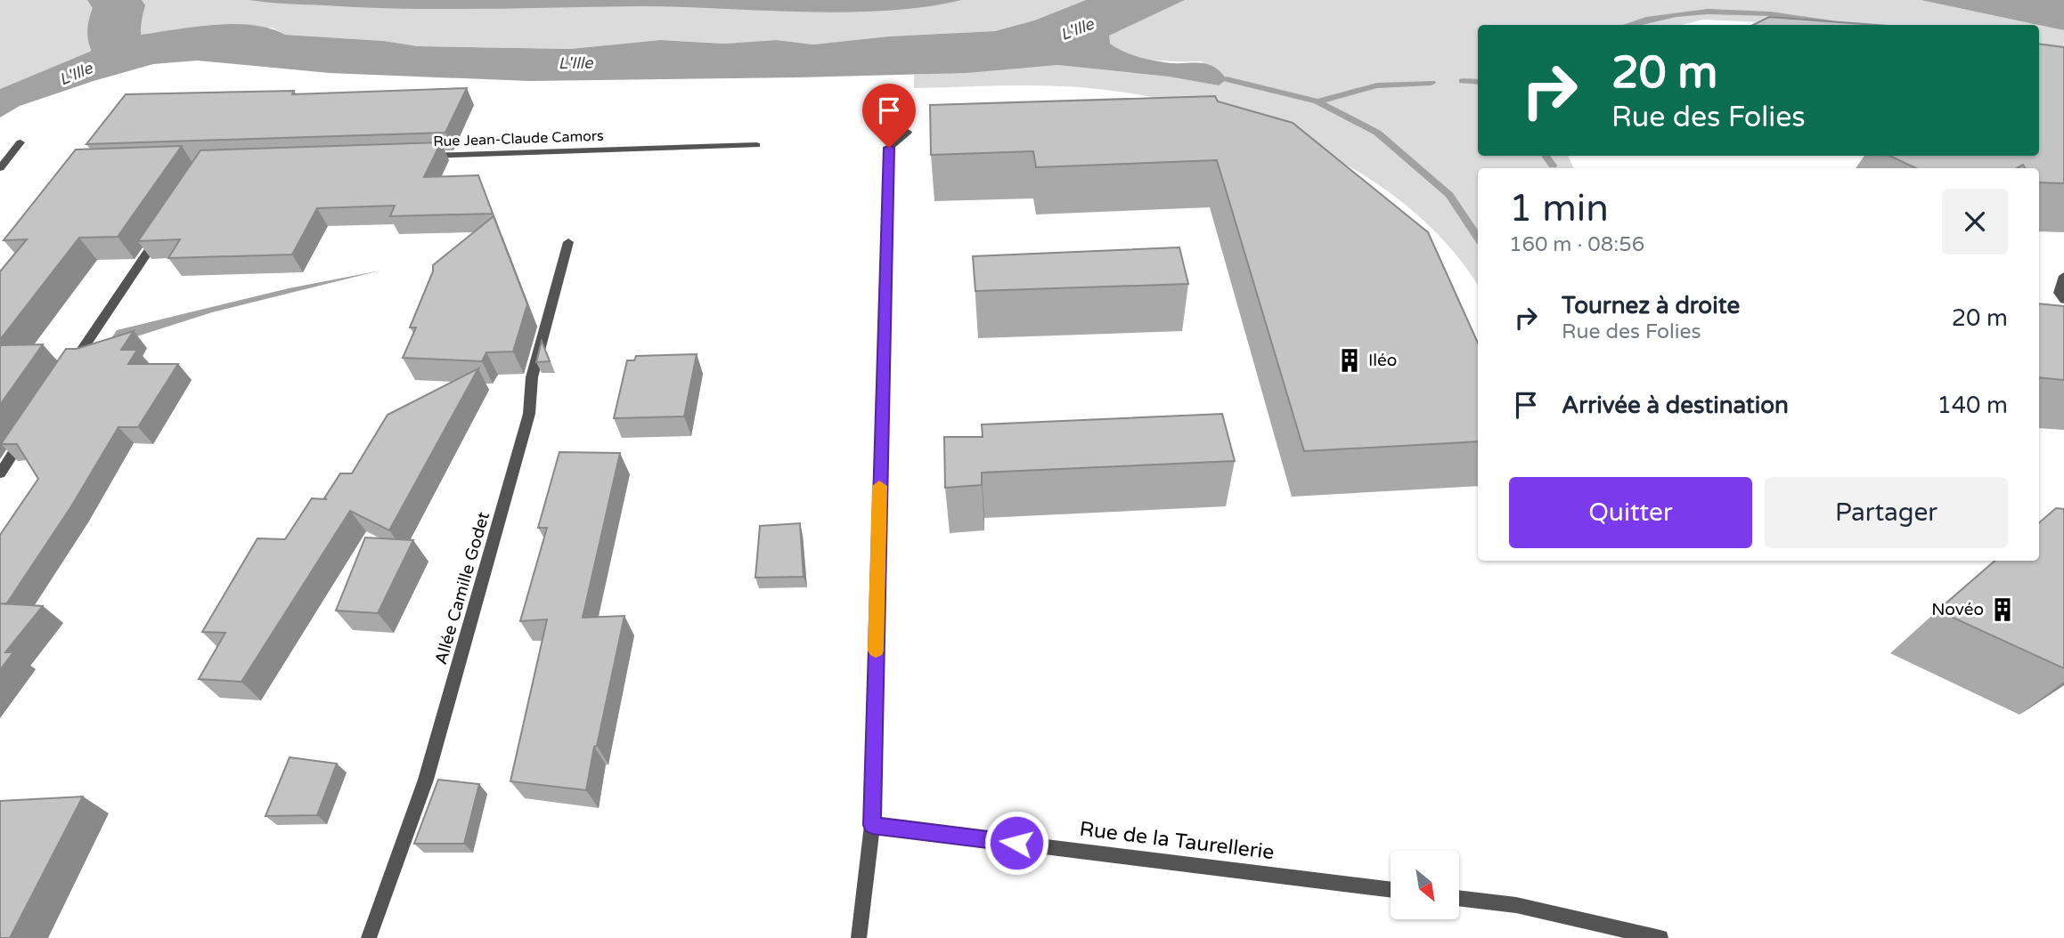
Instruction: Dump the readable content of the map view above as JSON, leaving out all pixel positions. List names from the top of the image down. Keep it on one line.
{"streets":{"street":["Rue Jean-Claude Camors","Allée Camille Godet","Rue de la Taurellerie"]},"water":["L'Ille"],"places":{"building":["Iléo","Novéo"]},"north":"bottom right","page":{"turn":["20 m","Rue des Folies"],"heading":["1 min","160 m · 08:56"],"list":[{"name":"Tournez à droite","note":"Rue des Folies","value":"20 m"},{"name":"Arrivée à destination","value":"140 m"}],"buttons":["Quitter","Partager"]}}
